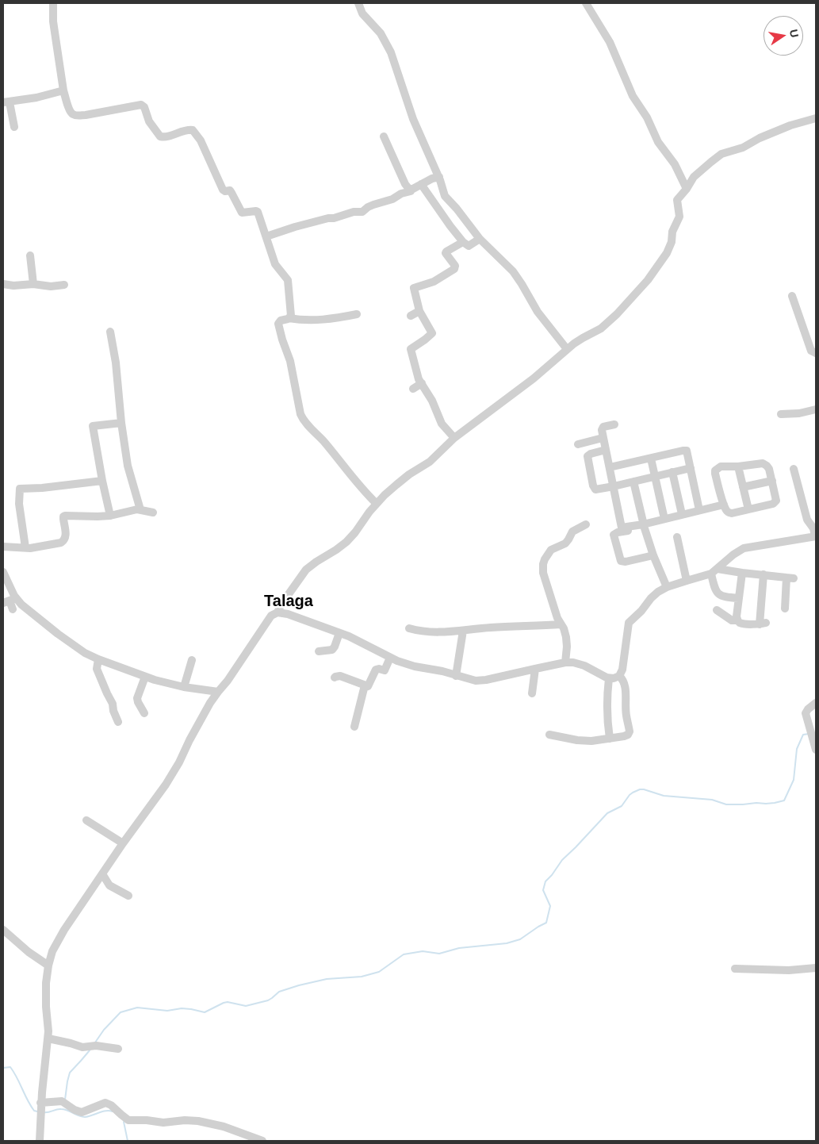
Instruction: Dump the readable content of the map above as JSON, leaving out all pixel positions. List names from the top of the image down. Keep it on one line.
{"districts":["Talaga"],"north":"right"}
